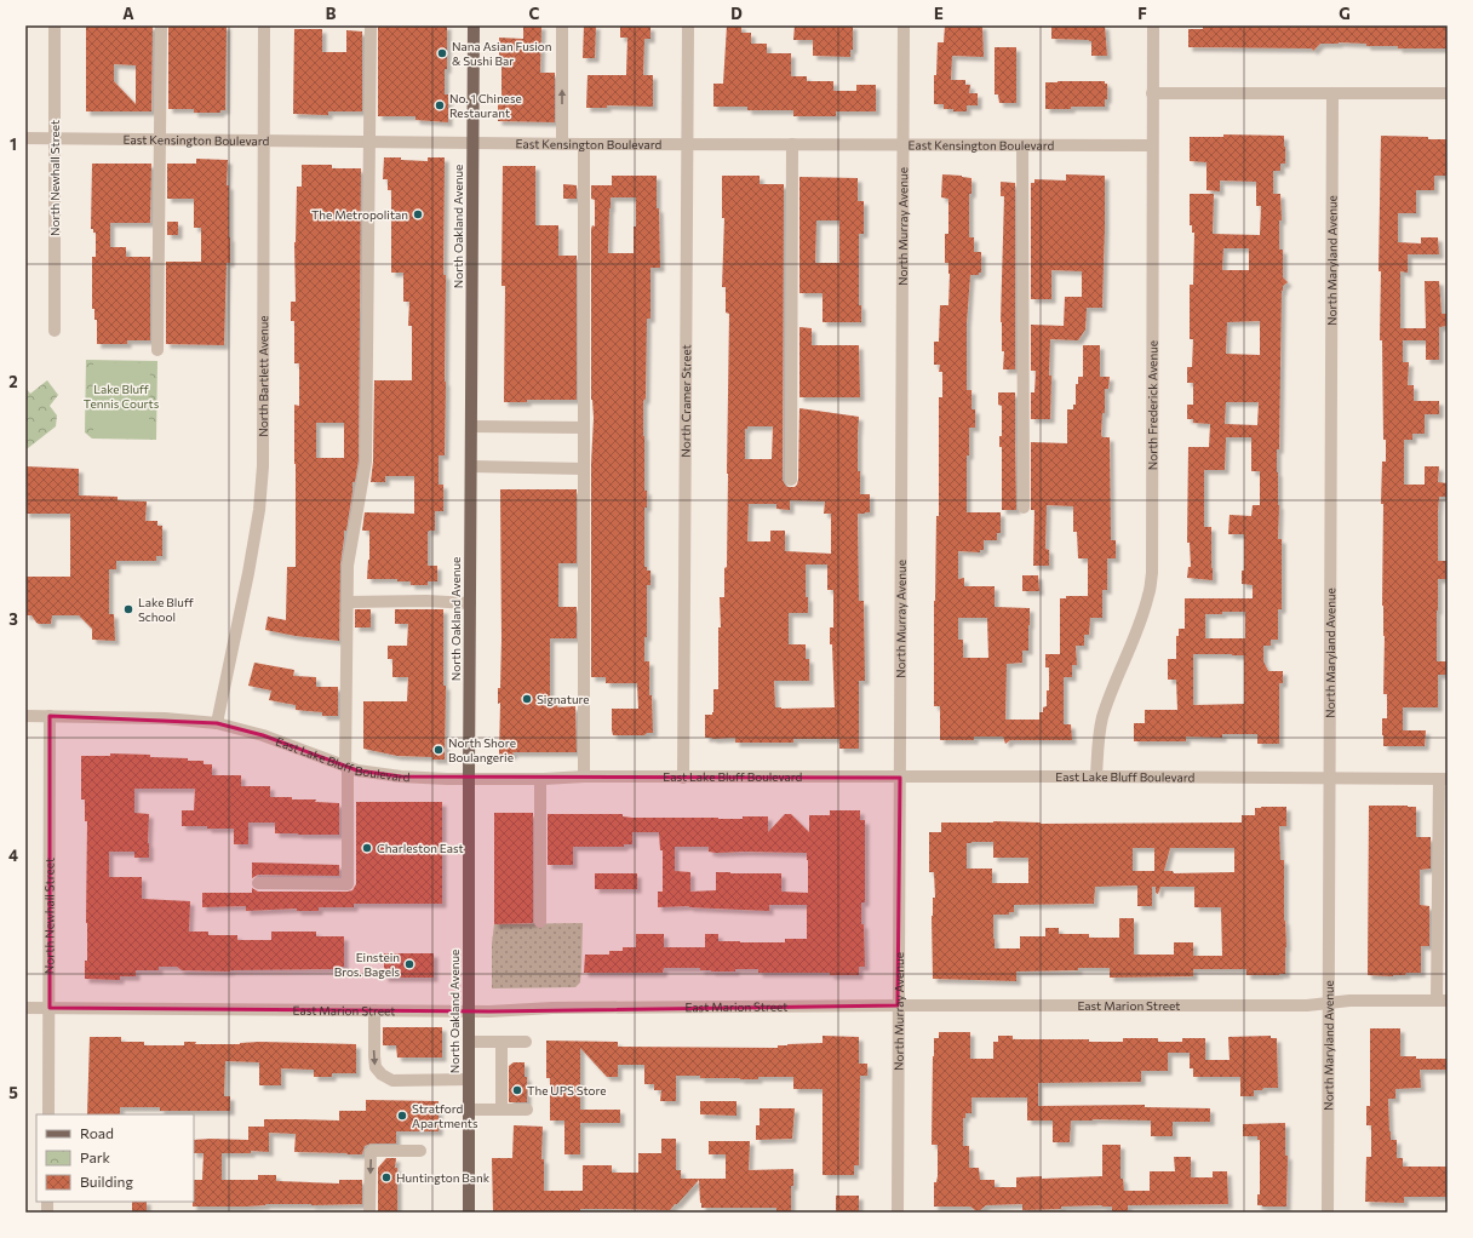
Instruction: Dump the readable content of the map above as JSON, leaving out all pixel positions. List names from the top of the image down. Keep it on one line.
{"streets":{"main road":["North Oakland Avenue"],"street":["East Kensington Boulevard","North Newhall Street","North Murray Avenue","North Maryland Avenue","North Bartlett Avenue","North Cramer Street","North Frederick Avenue","East Lake Bluff Boulevard","East Marion Street"]},"crossings":[["East Kensington Boulevard","North Newhall Street"],["East Kensington Boulevard","North Oakland Avenue"],["East Kensington Boulevard","North Murray Avenue"],["East Kensington Boulevard","North Bartlett Avenue"],["East Kensington Boulevard","North Cramer Street"],["East Kensington Boulevard","North Frederick Avenue"],["North Newhall Street","East Lake Bluff Boulevard"],["North Newhall Street","East Marion Street"],["North Oakland Avenue","East Lake Bluff Boulevard"],["North Oakland Avenue","East Marion Street"],["North Murray Avenue","East Lake Bluff Boulevard"],["North Murray Avenue","East Marion Street"],["North Maryland Avenue","East Lake Bluff Boulevard"],["North Maryland Avenue","East Marion Street"],["North Bartlett Avenue","East Lake Bluff Boulevard"],["North Cramer Street","East Lake Bluff Boulevard"],["North Frederick Avenue","East Lake Bluff Boulevard"]],"parks":["Lake Bluff Tennis Courts"],"places":["Nana Asian Fusion & Sushi Bar","No. 1 Chinese Restaurant","The Metropolitan","Lake Bluff School","Signature","North Shore Boulangerie","Charleston East","Einstein Bros. Bagels","The UPS Store","Stratford Apartments","Huntington Bank"],"legend":["Road","Park","Building"],"grid":{"columns":["A","B","C","D","E","F","G"],"rows":["1","2","3","4","5"]}}
